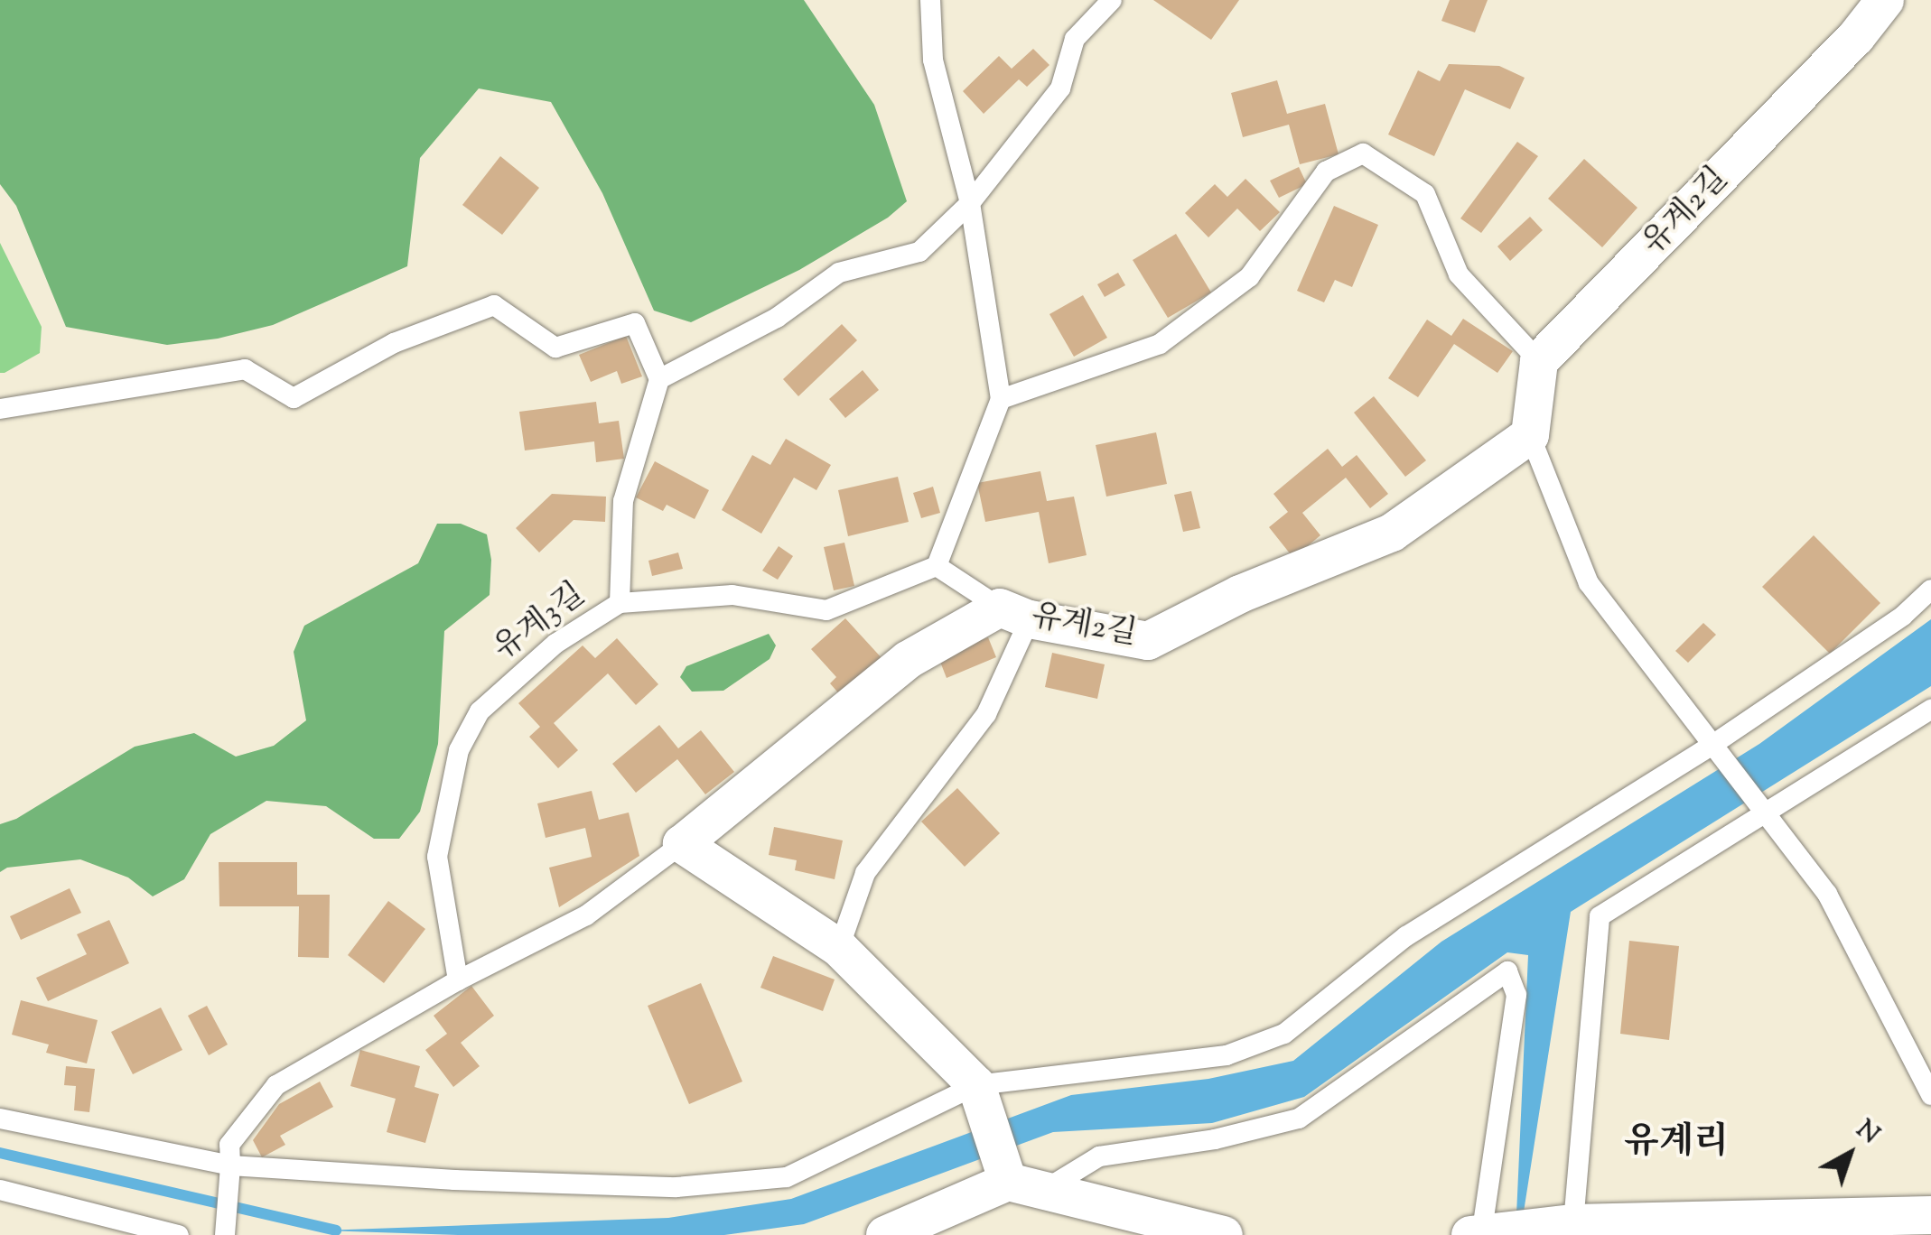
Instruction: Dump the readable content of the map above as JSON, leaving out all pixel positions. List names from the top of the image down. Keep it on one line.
{"streets":{"street":["유계2길"],"lane":["유계3길"]},"districts":["유계리"],"north":"top right"}
